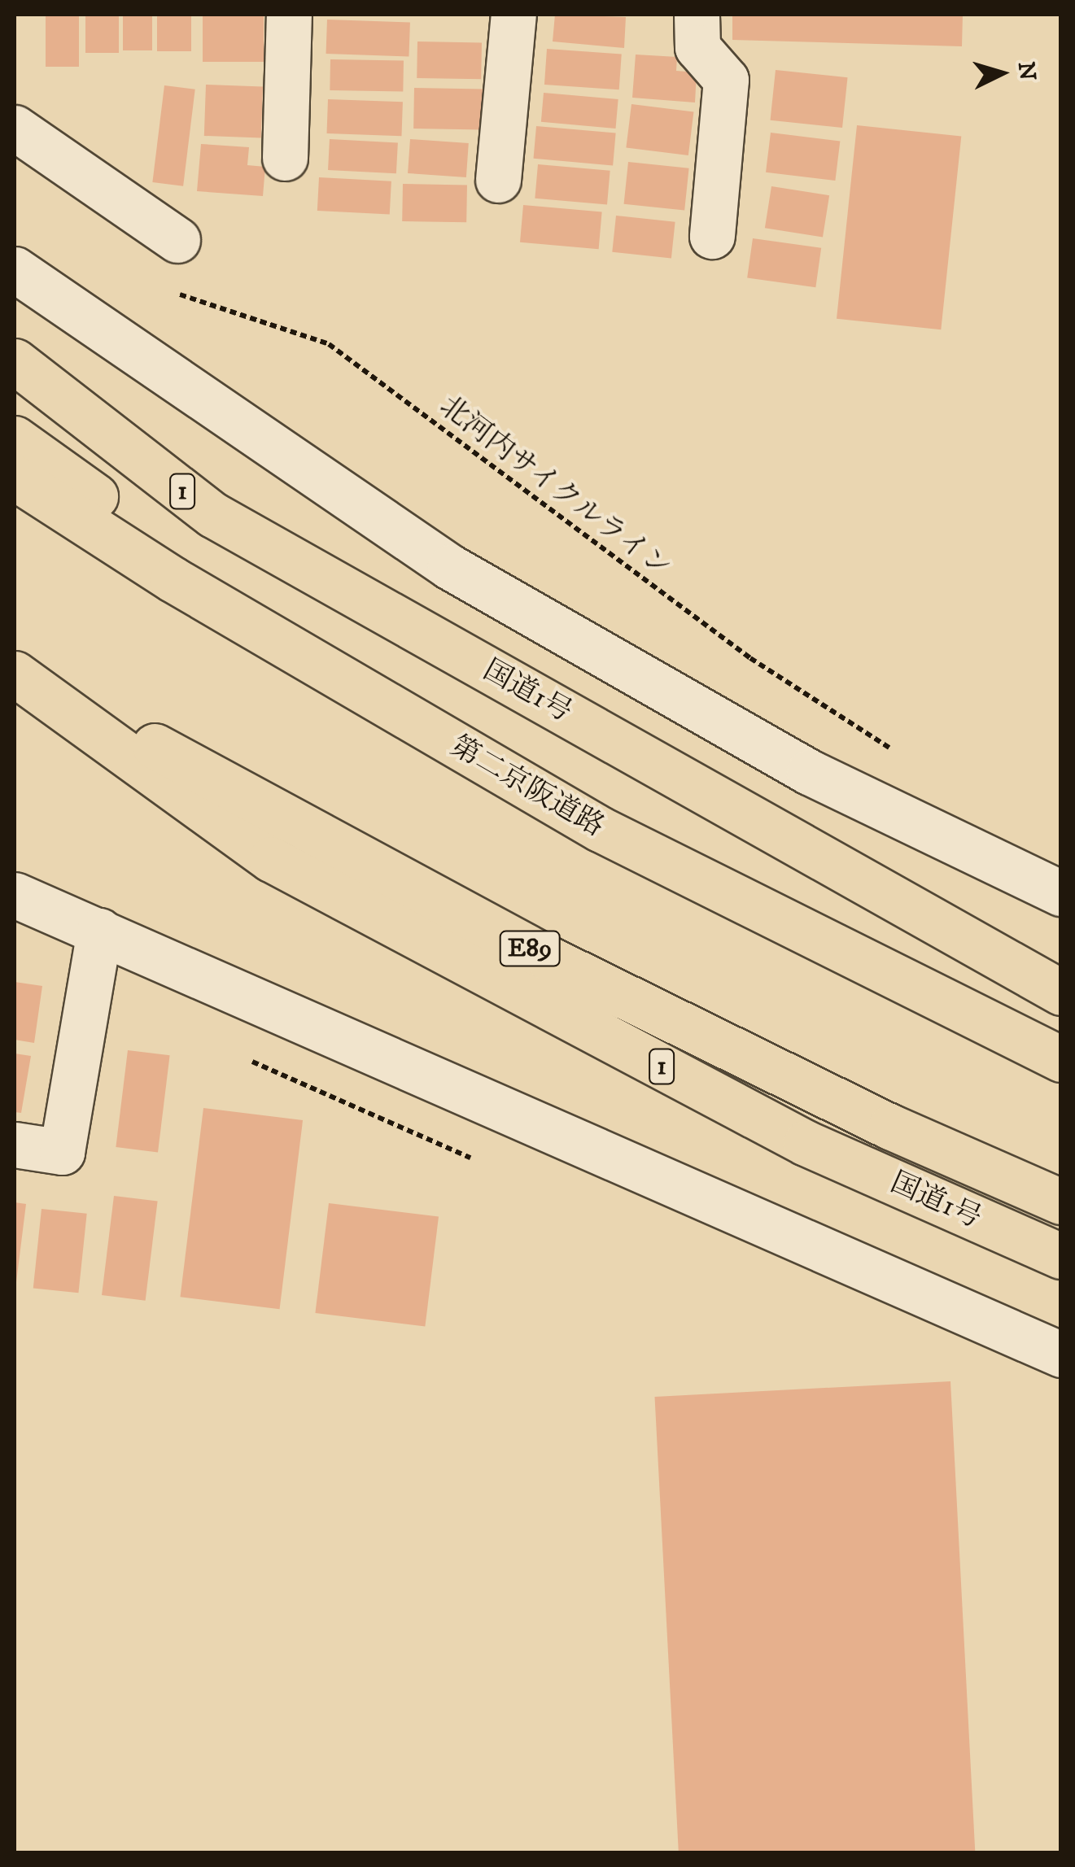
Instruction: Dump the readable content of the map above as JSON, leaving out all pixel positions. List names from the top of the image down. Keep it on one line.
{"streets":{"highway":["1","国道1号","第二京阪道路","E89"],"path":["北河内サイクルライン"]},"north":"right"}
